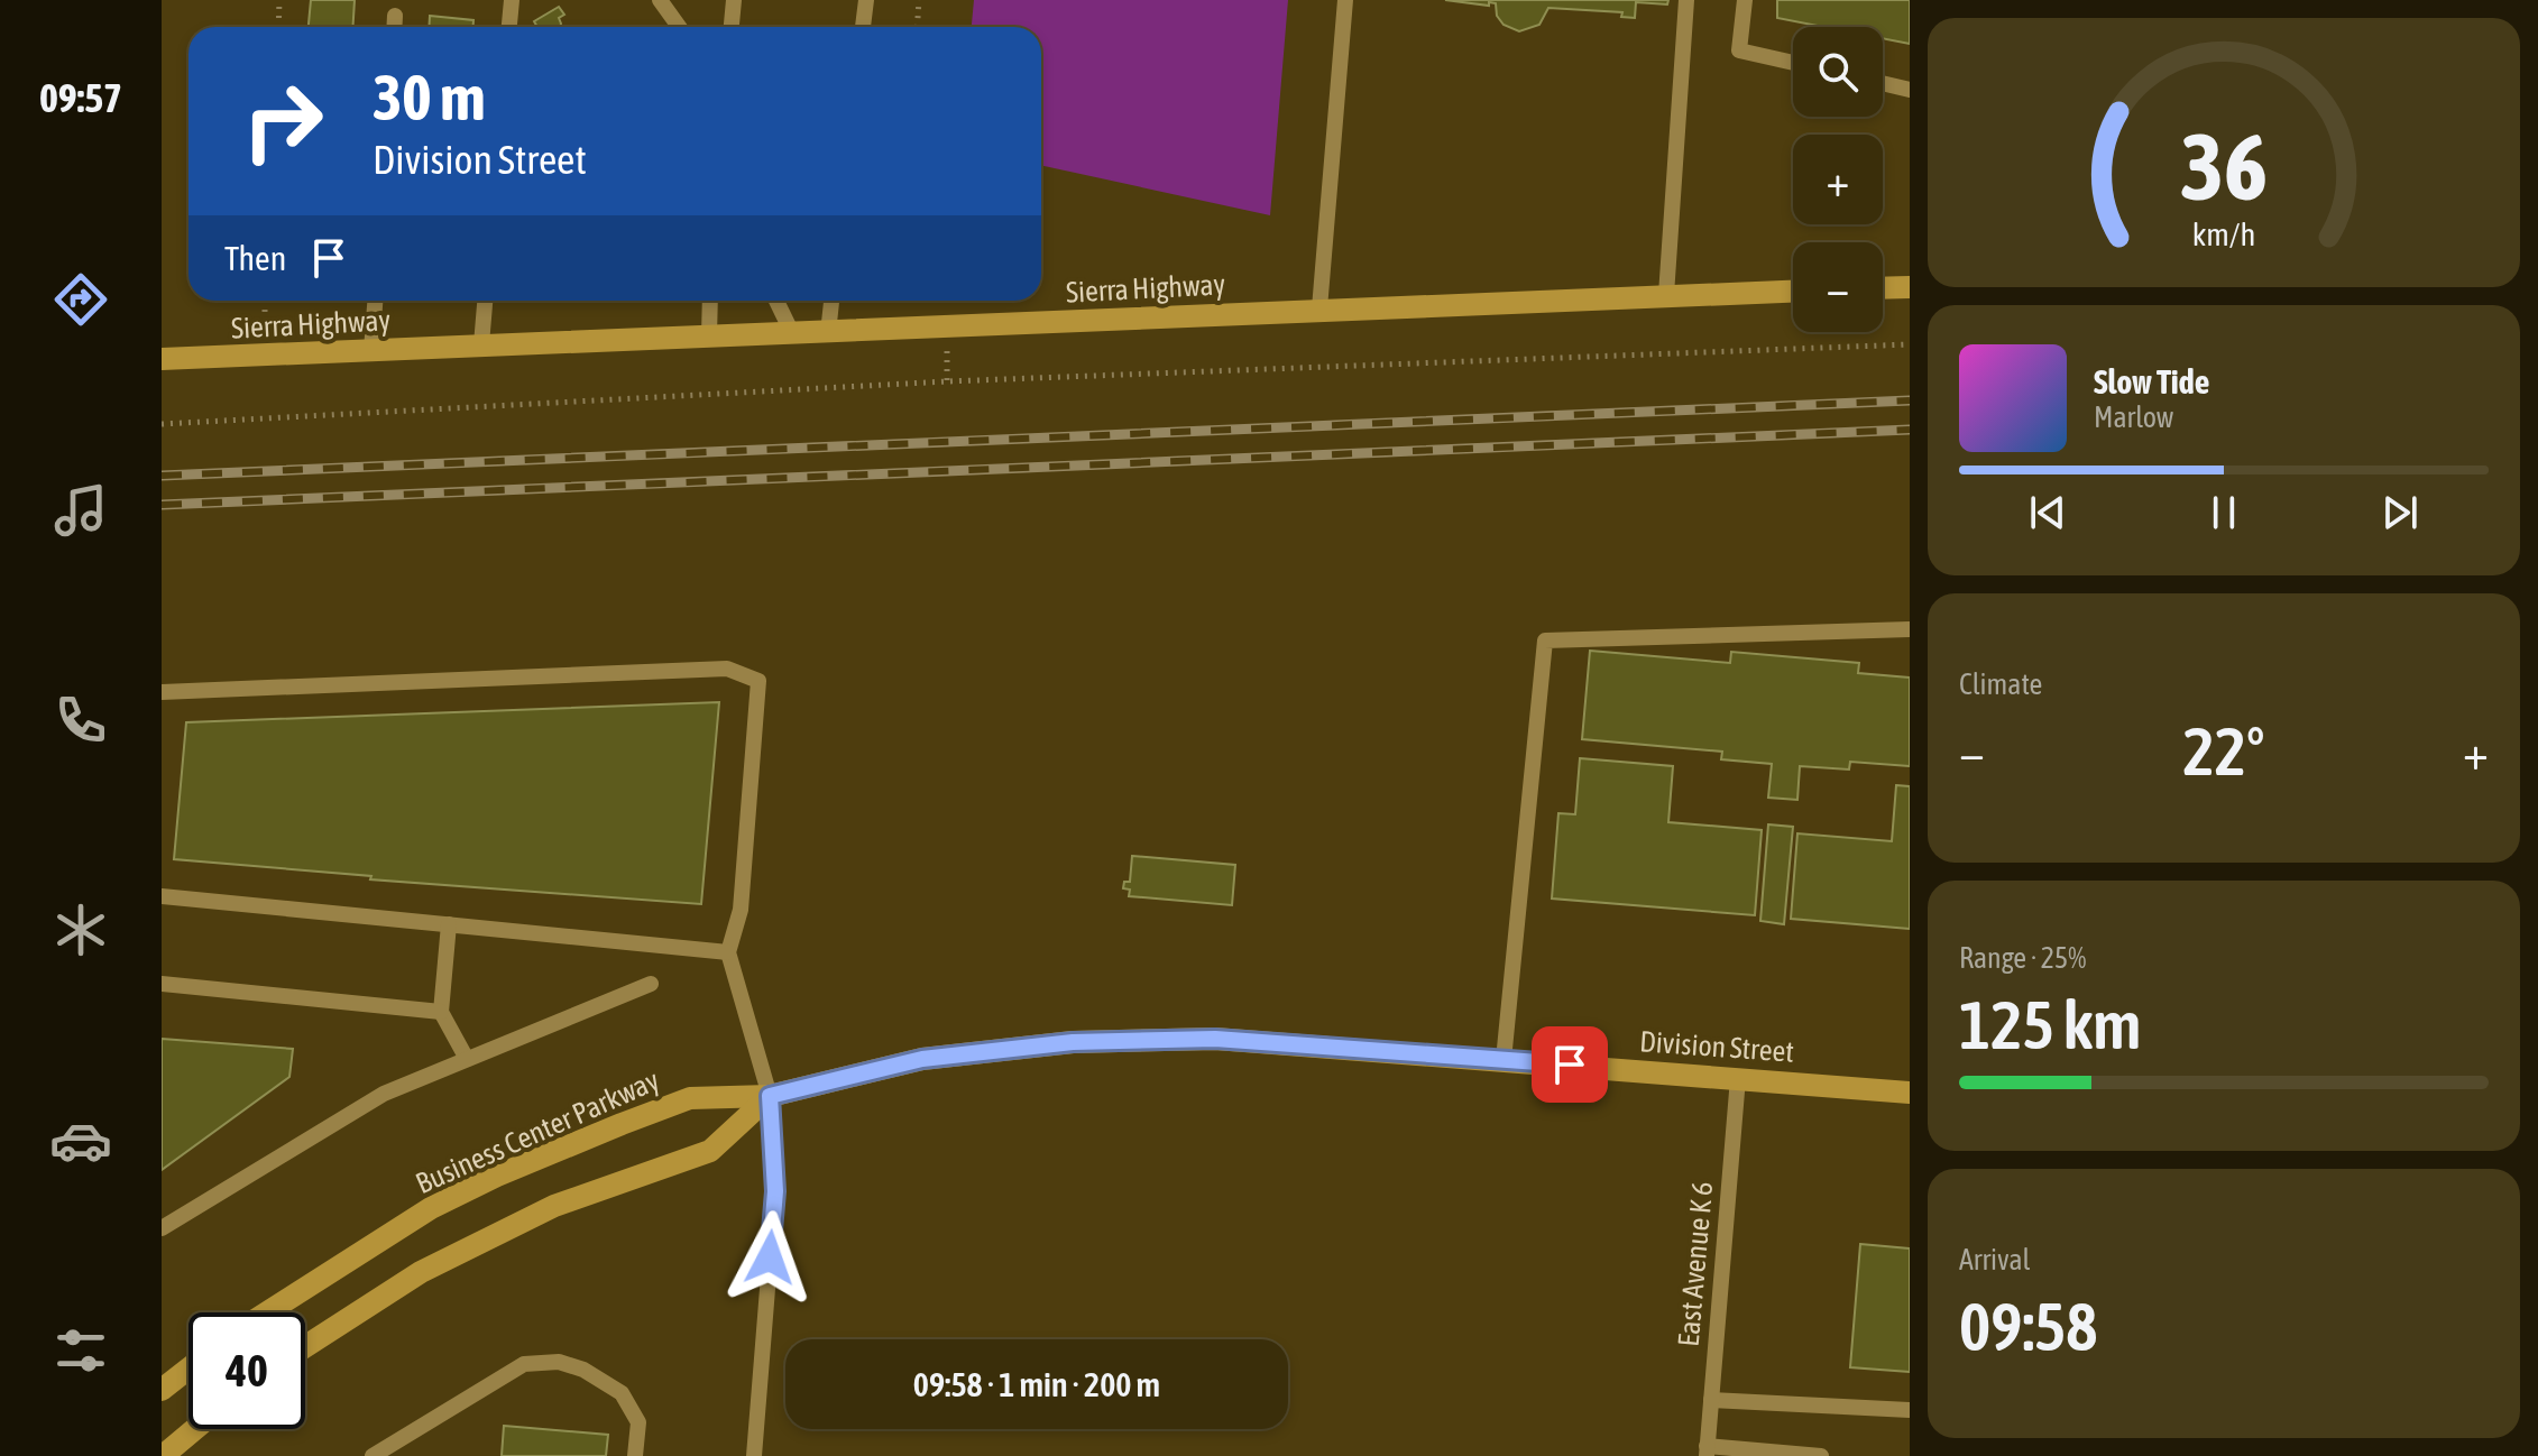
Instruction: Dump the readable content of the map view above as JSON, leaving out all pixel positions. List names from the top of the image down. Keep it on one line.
{"streets":{"main road":["Sierra Highway","Division Street","Business Center Parkway"],"street":["East Avenue K 6"]},"crossings":[["Division Street","Business Center Parkway"],["Division Street","East Avenue K 6"]],"page":{"tabs":"09:57","map_buttons":["+","−"],"turn":["30 m","Division Street"],"then":"Then","song":["Slow Tide","Marlow"],"tile":["Climate",["Range · 25%","125 km"],["Arrival","09:58"]],"heat":["−","22°","+"],"limit":"40","trip":"09:58 · 1 min · 200 m","gauge":["36","km/h"]}}
